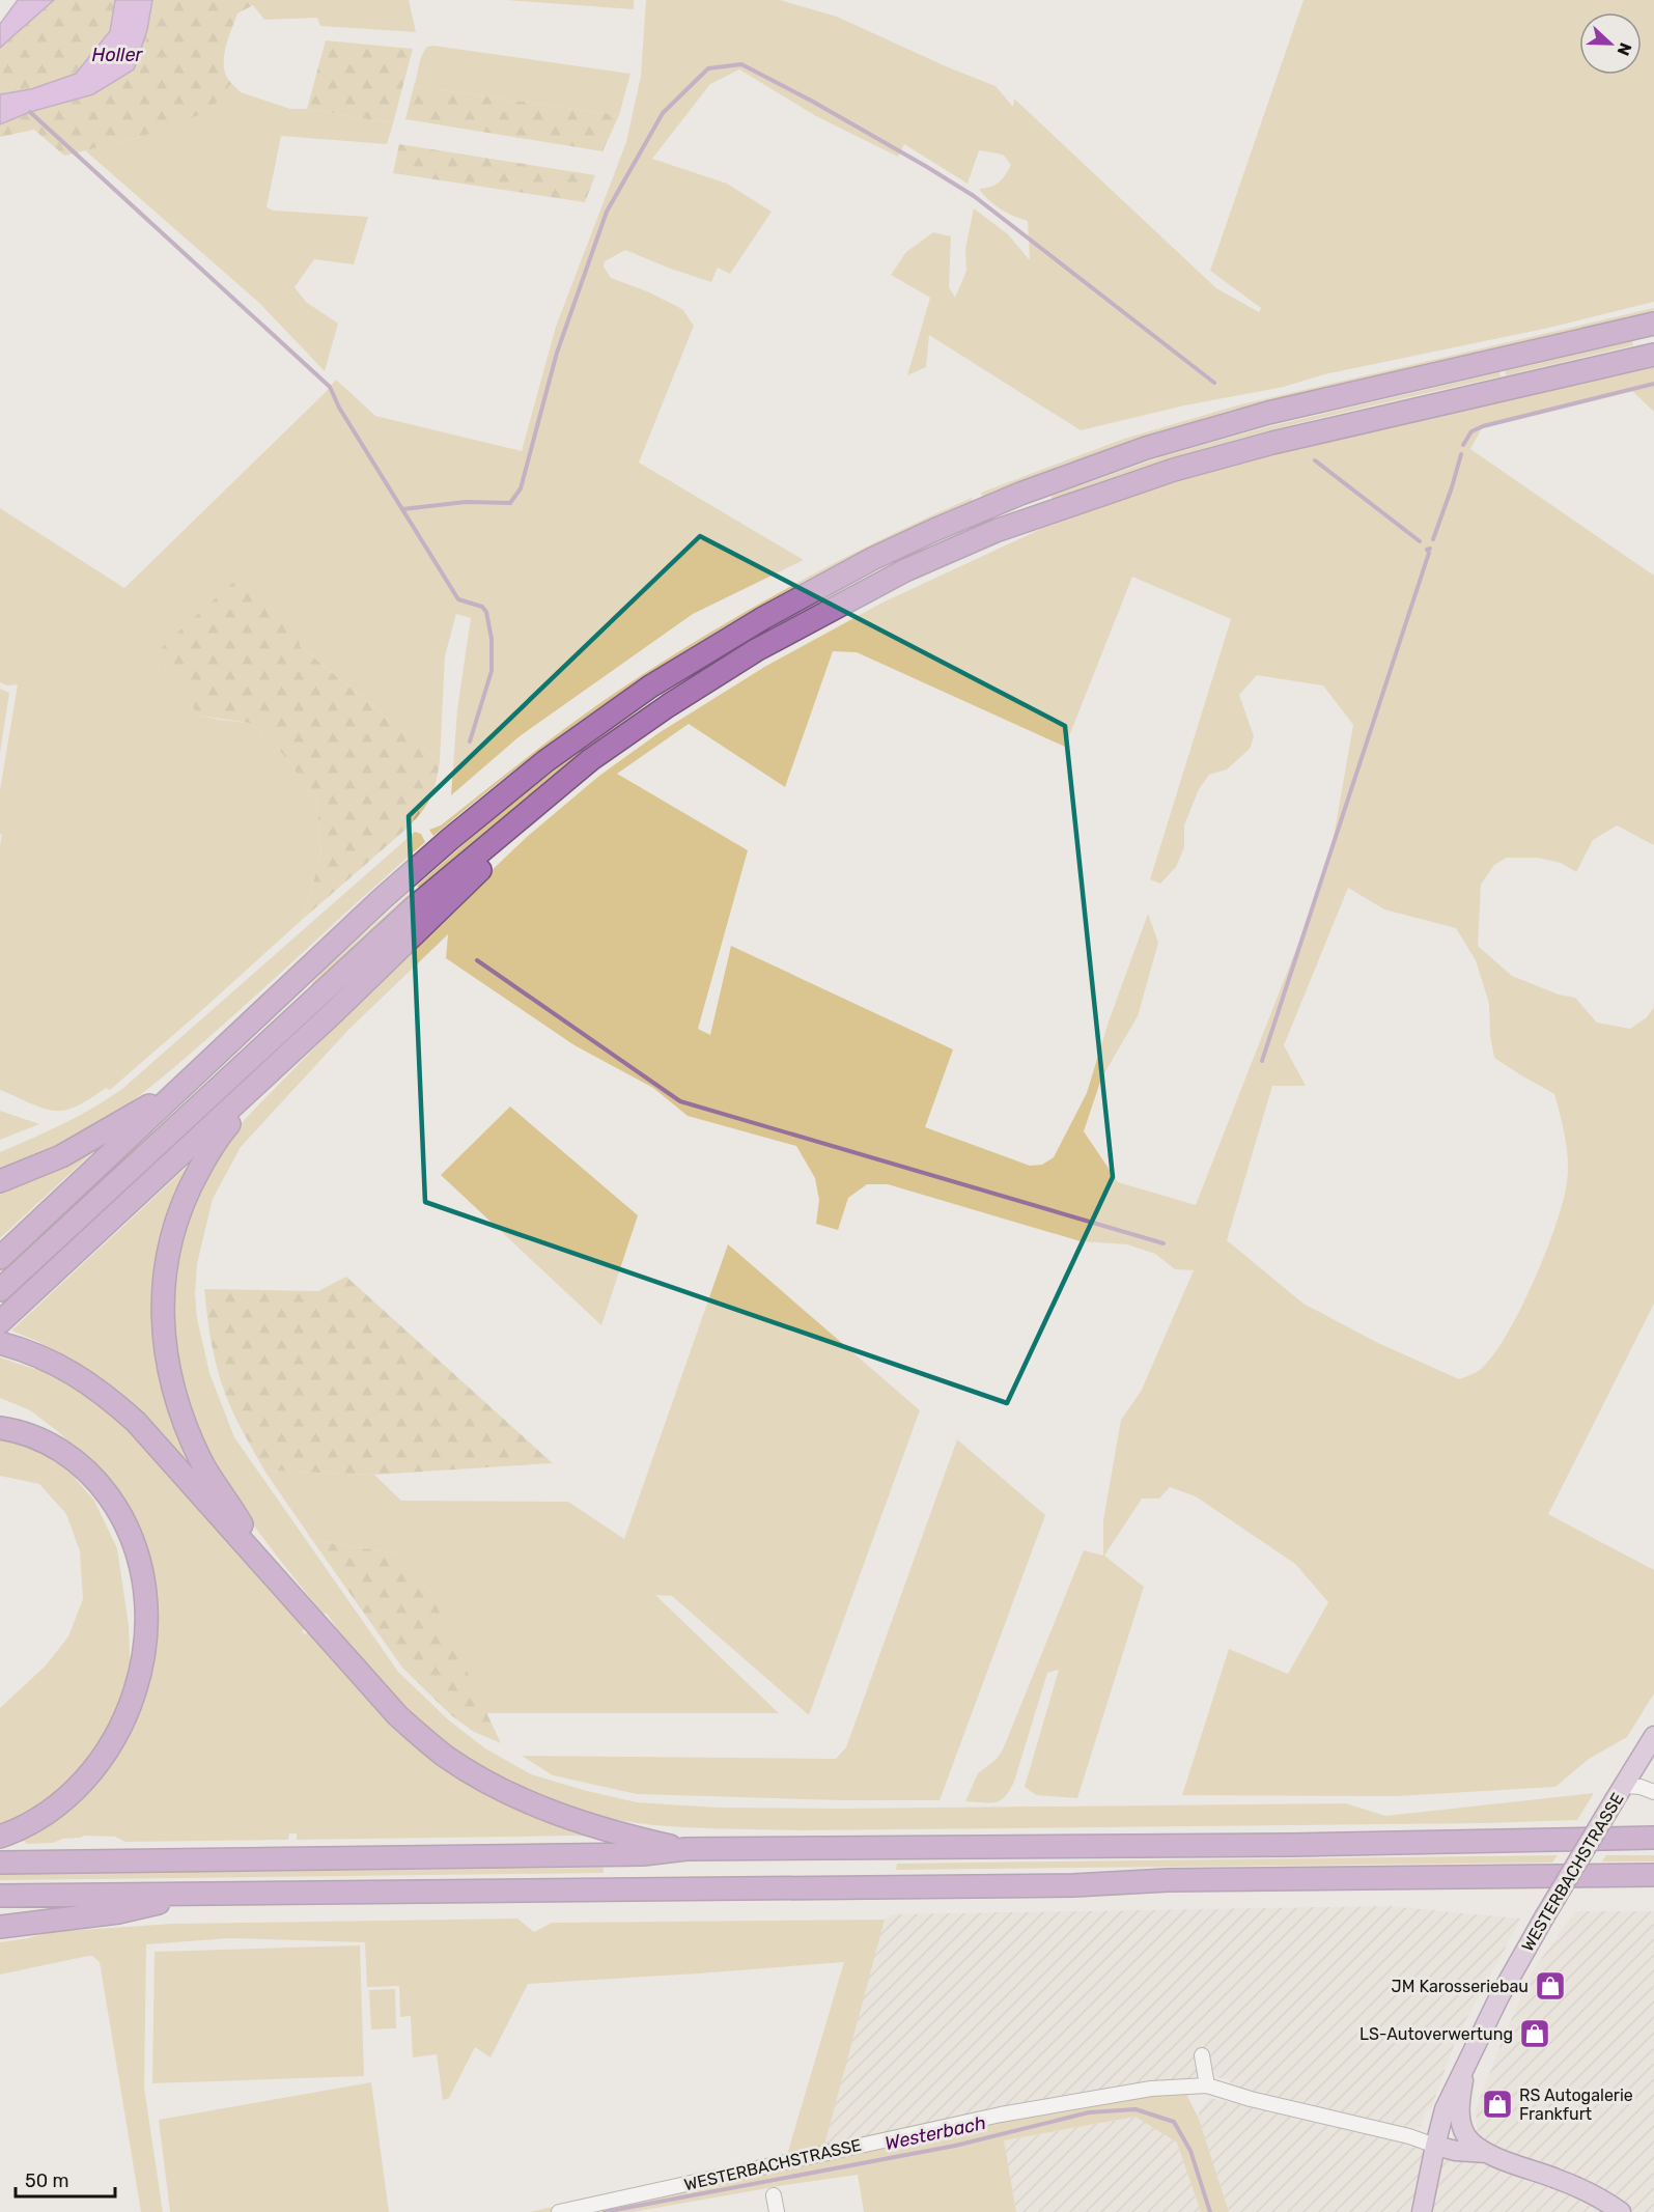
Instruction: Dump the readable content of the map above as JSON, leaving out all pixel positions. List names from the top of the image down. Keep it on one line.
{"streets":{"main road":["WESTERBACHSTRASSE"]},"water":["Holler","Westerbach"],"places":{"shop":["JM Karosseriebau","LS-Autoverwertung","RS Autogalerie Frankfurt"]},"scale_bar":"50 m","north":"right"}
